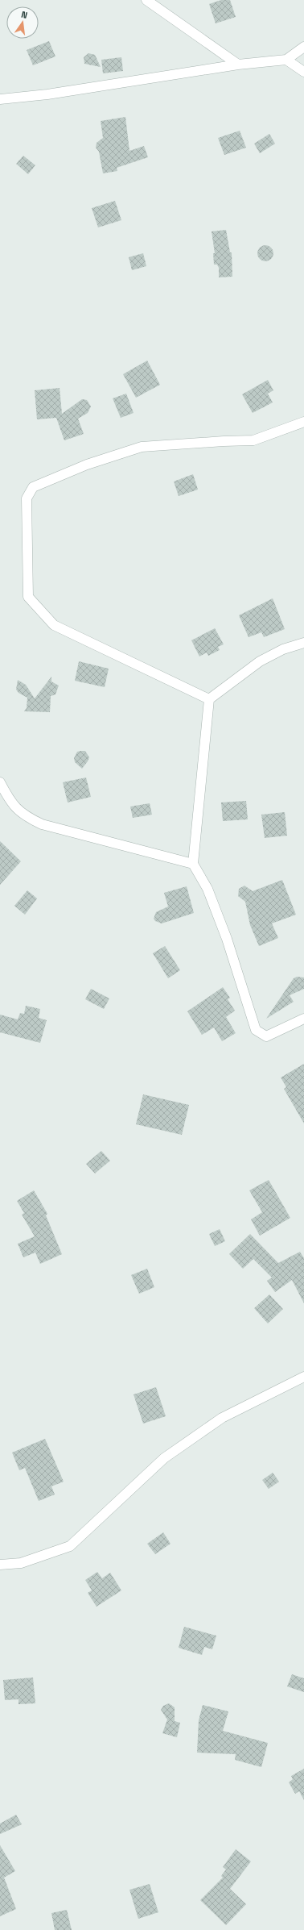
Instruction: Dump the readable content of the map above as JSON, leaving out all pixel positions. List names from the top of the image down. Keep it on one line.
{"north":"top"}
